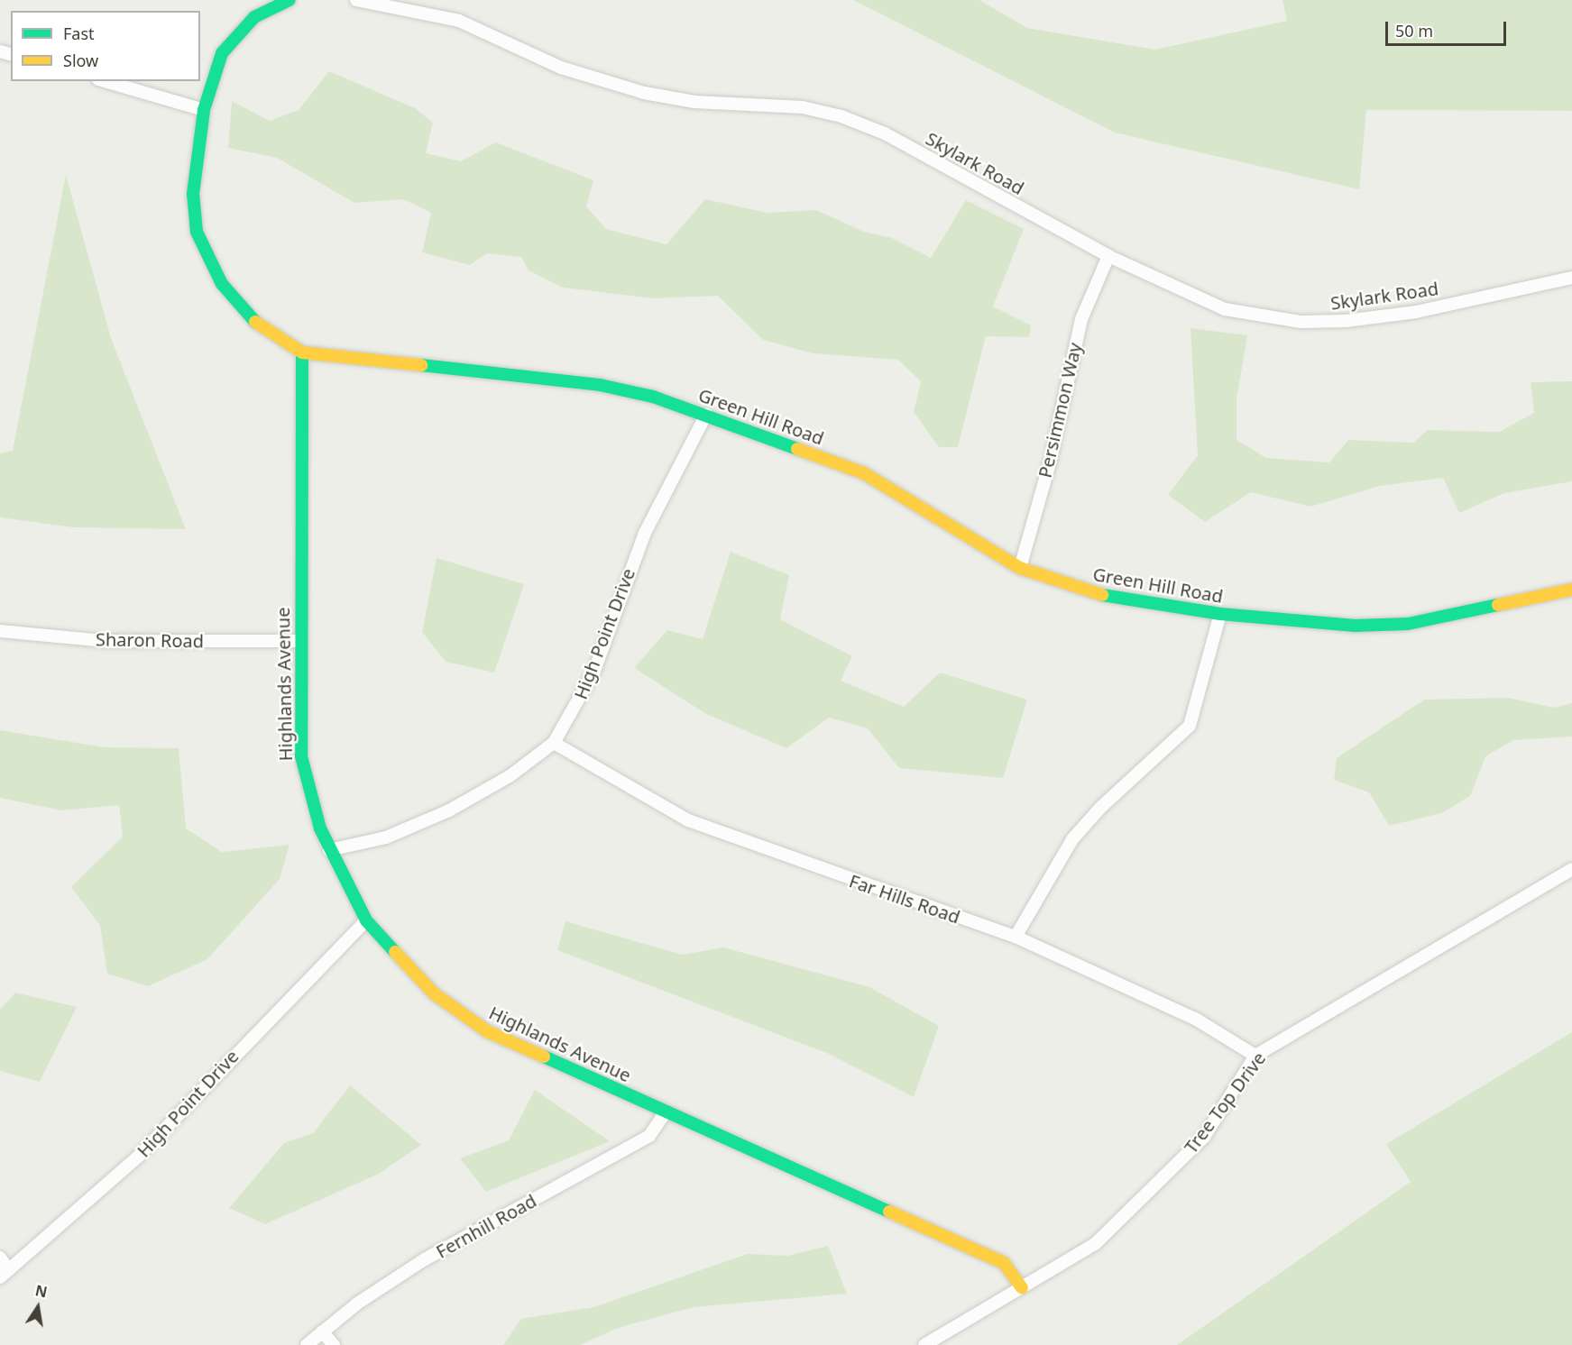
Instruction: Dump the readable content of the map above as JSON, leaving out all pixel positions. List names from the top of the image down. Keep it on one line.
{"streets":{"street":["Skylark Road","Persimmon Way","Green Hill Road","High Point Drive","Sharon Road","Highlands Avenue","Far Hills Road","Tree Top Drive","Fernhill Road"]},"crossings":[["Skylark Road","Persimmon Way"],["Persimmon Way","Green Hill Road"],["Green Hill Road","High Point Drive"],["Green Hill Road","Highlands Avenue"],["High Point Drive","Highlands Avenue"],["High Point Drive","Far Hills Road"],["Sharon Road","Highlands Avenue"],["Highlands Avenue","Tree Top Drive"],["Highlands Avenue","Fernhill Road"],["Far Hills Road","Tree Top Drive"]],"legend":["Fast","Slow"],"scale_bar":"50 m","north":"top"}
